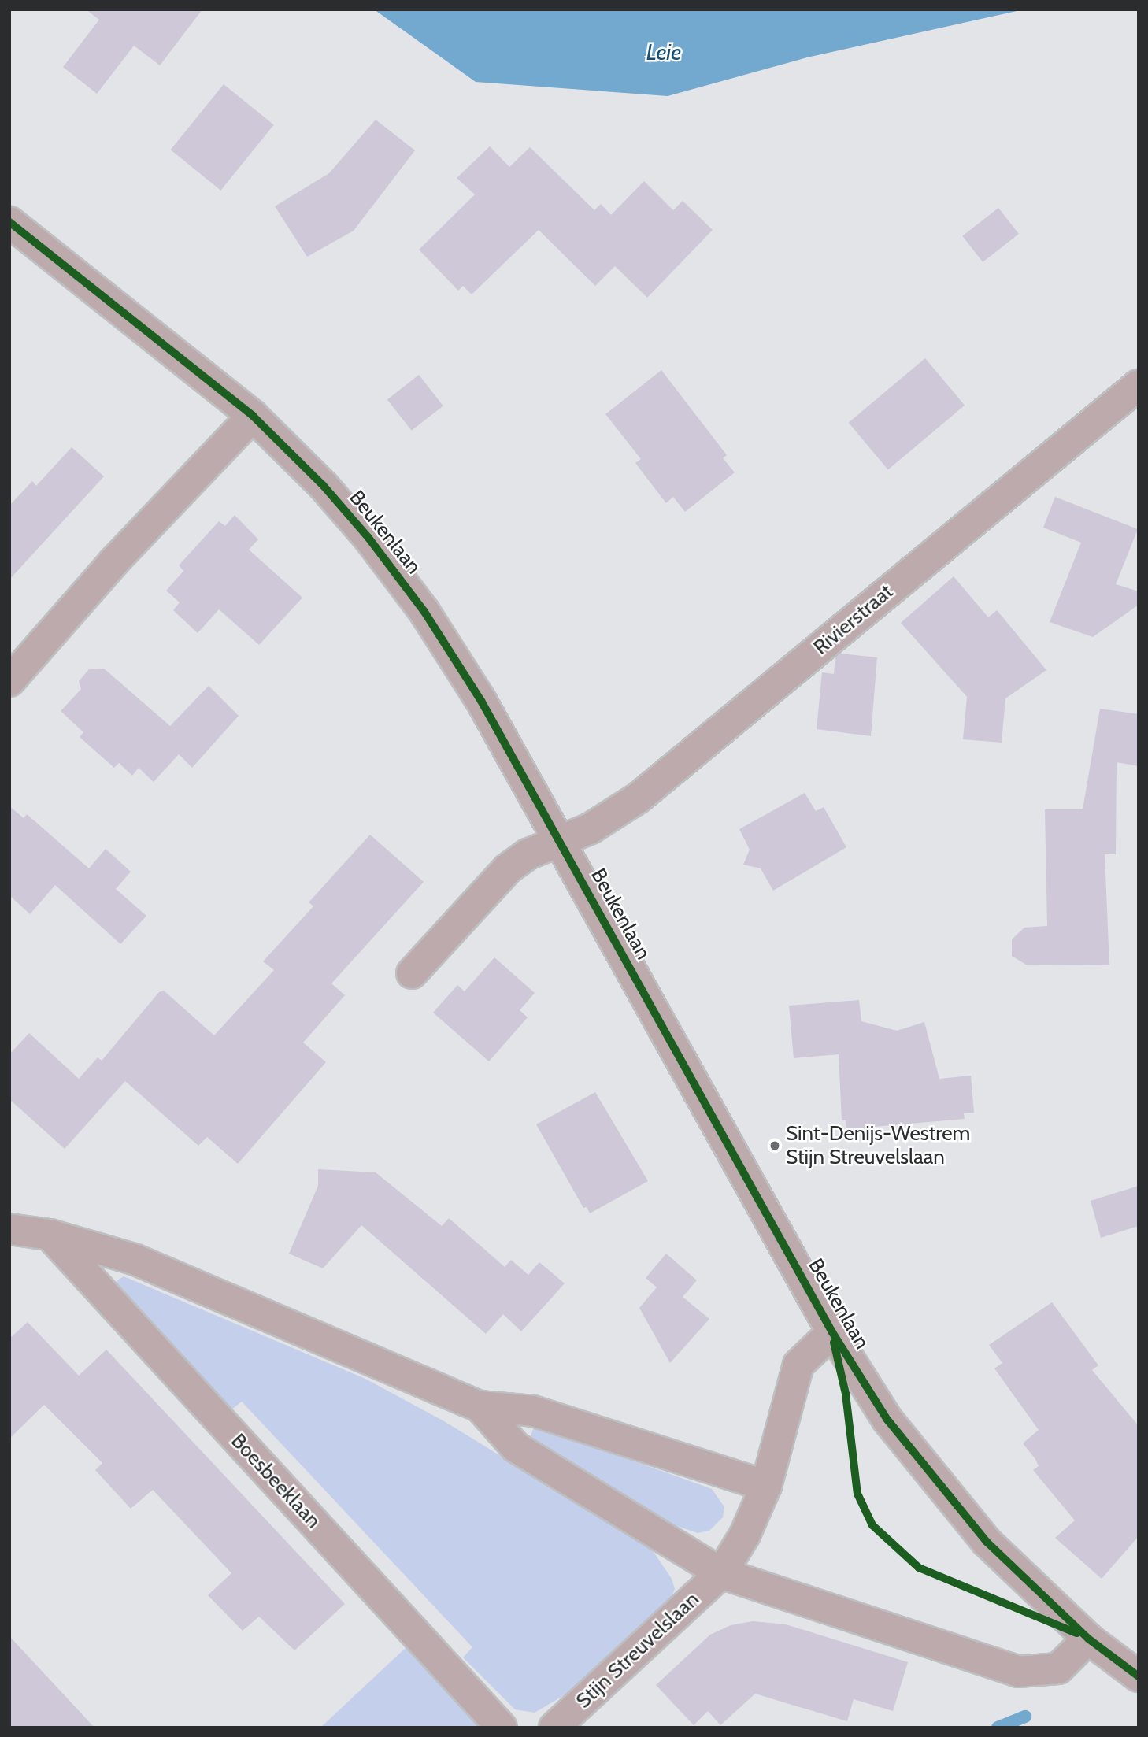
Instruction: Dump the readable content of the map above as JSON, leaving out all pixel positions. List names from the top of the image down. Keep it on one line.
{"streets":{"street":["Beukenlaan","Rivierstraat","Boesbeeklaan","Stijn Streuvelslaan"]},"crossings":[["Beukenlaan","Rivierstraat"]],"water":["Leie"],"places":["Sint-Denijs-Westrem Stijn Streuvelslaan"]}
